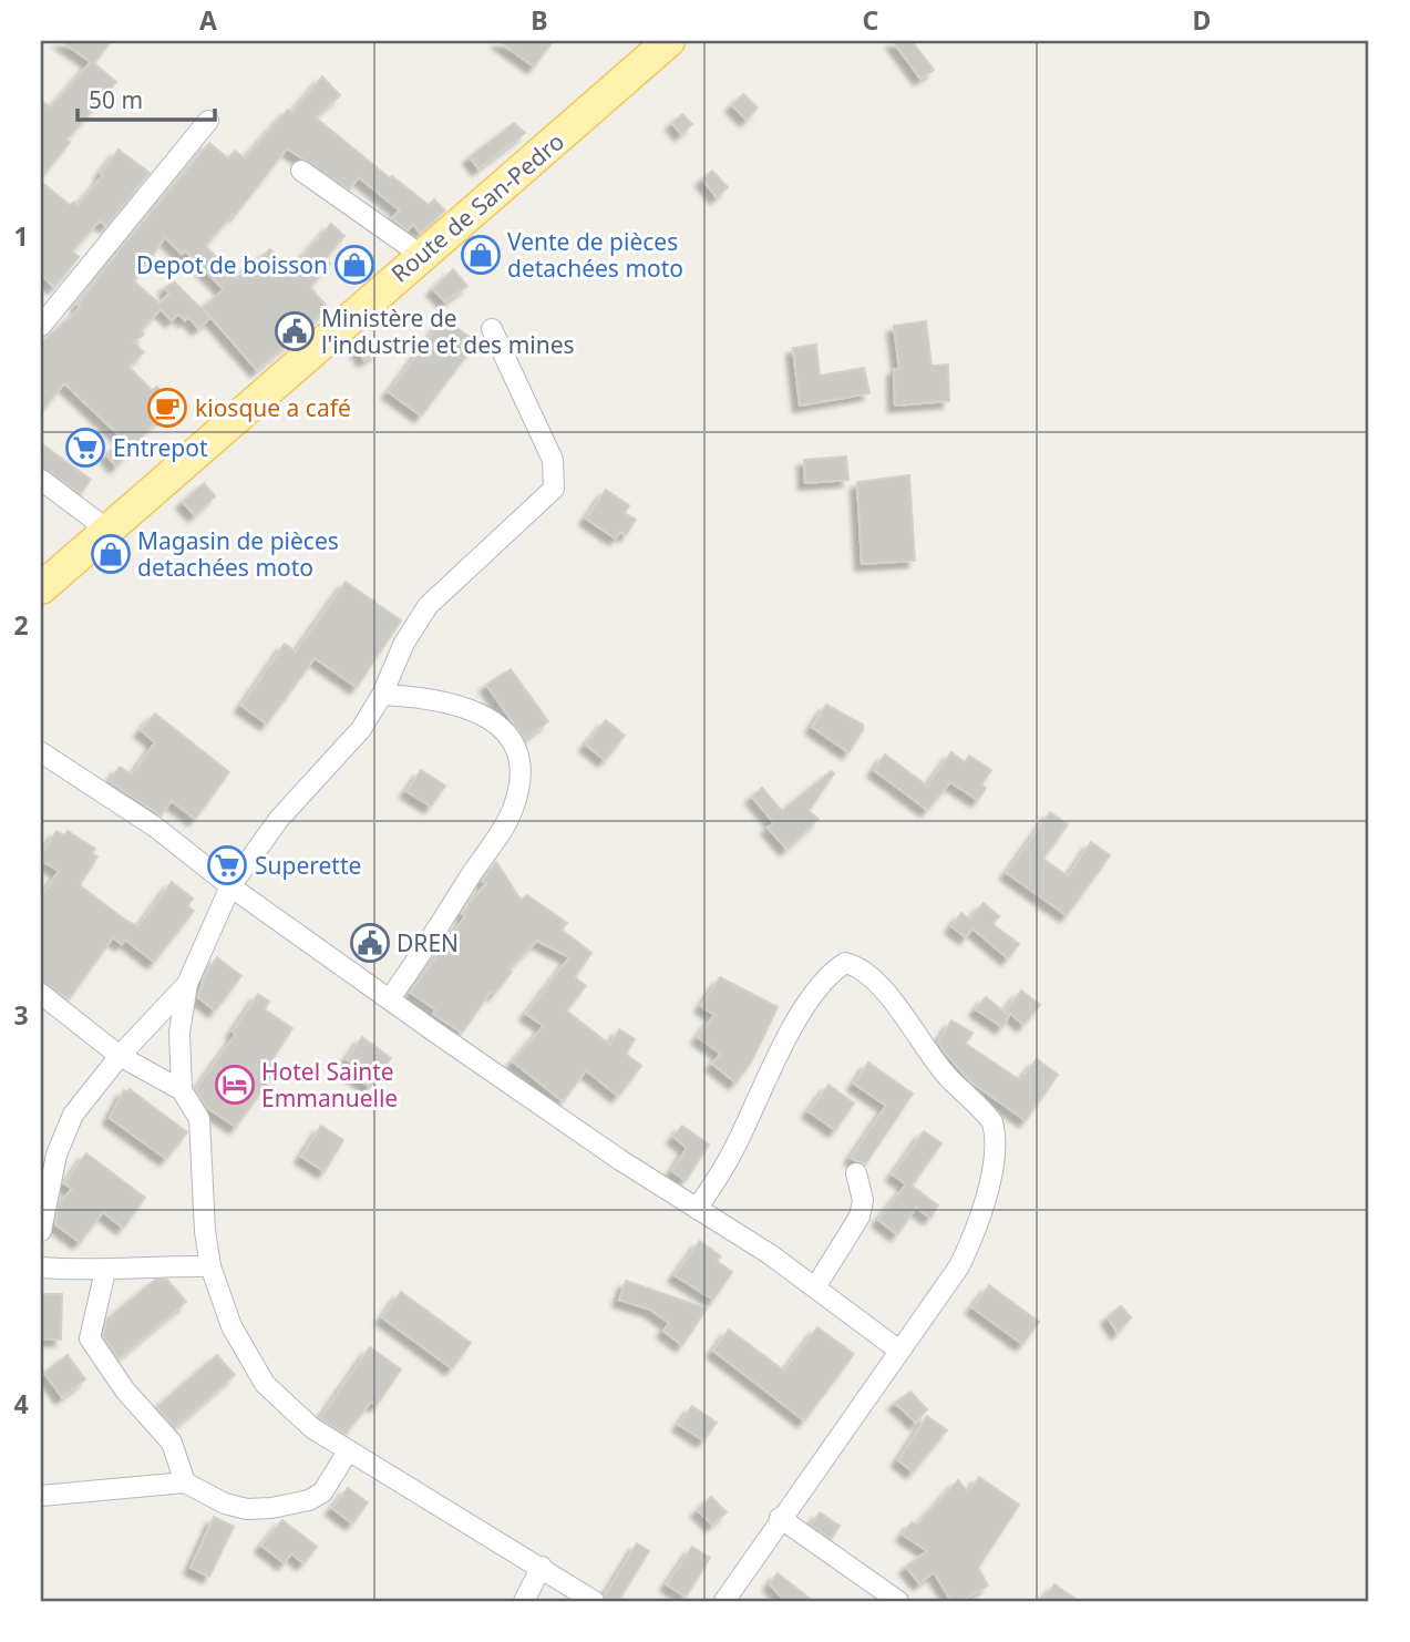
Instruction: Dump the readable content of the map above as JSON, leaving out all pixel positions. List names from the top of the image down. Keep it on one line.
{"streets":{"main road":["Route de San-Pedro"]},"places":{"shop":["Vente de pièces detachées moto","Depot de boisson","Magasin de pièces detachées moto"],"public building":["Ministère de l'industrie et des mines","DREN"],"cafe":["kiosque a café"],"supermarket":["Entrepot","Superette"],"hotel":["Hotel Sainte Emmanuelle"]},"scale_bar":"50 m","grid":{"columns":["A","B","C","D"],"rows":["1","2","3","4"]}}
